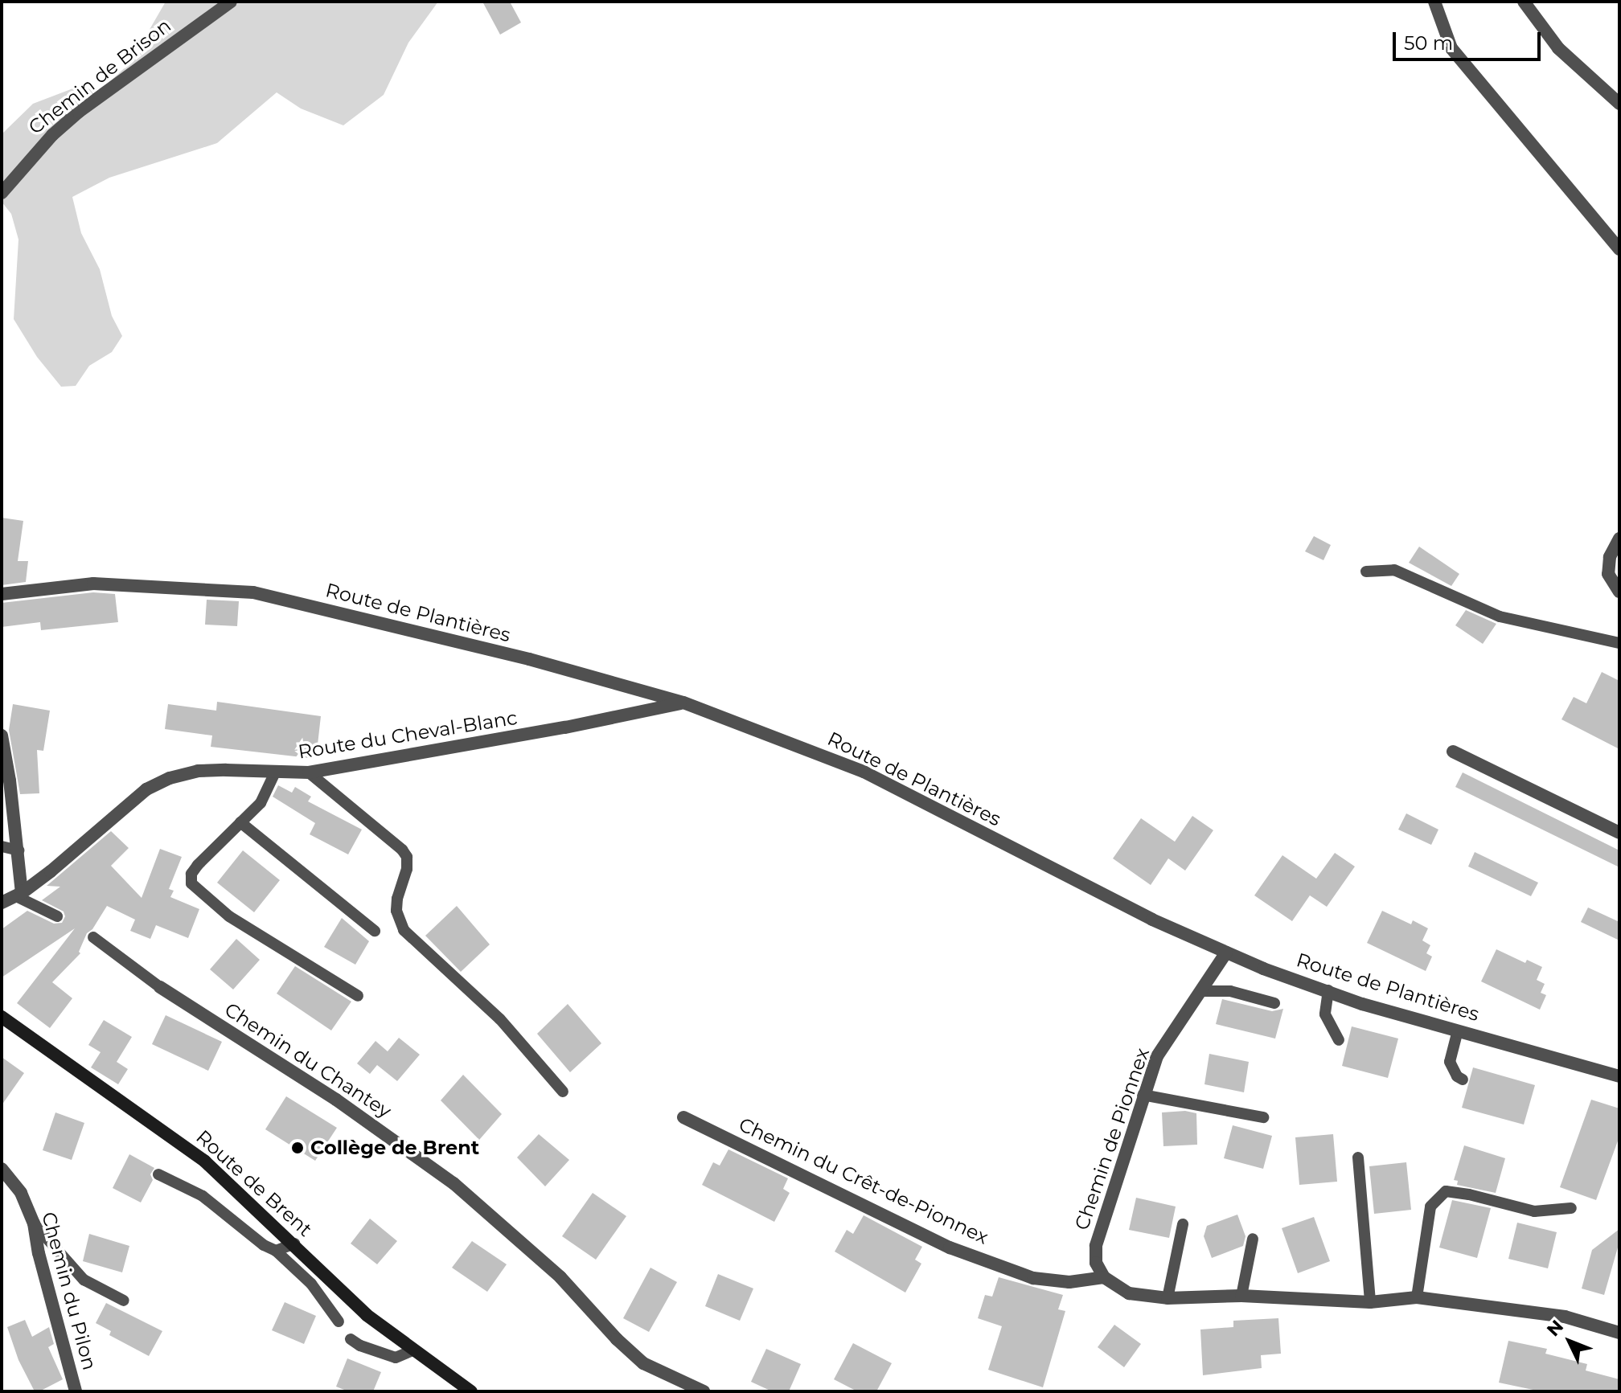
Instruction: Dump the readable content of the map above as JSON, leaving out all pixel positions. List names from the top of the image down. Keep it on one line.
{"streets":{"main road":["Route de Brent"],"street":["Chemin de Brison","Route de Plantières","Route du Cheval-Blanc","Chemin du Chantey","Chemin de Pionnex","Chemin du Crêt-de-Pionnex","Chemin du Pilon"]},"crossings":[["Route de Plantières","Route du Cheval-Blanc"],["Route de Plantières","Chemin de Pionnex"],["Chemin de Pionnex","Chemin du Crêt-de-Pionnex"]],"places":["Collège de Brent"],"scale_bar":"50 m","north":"top left"}
